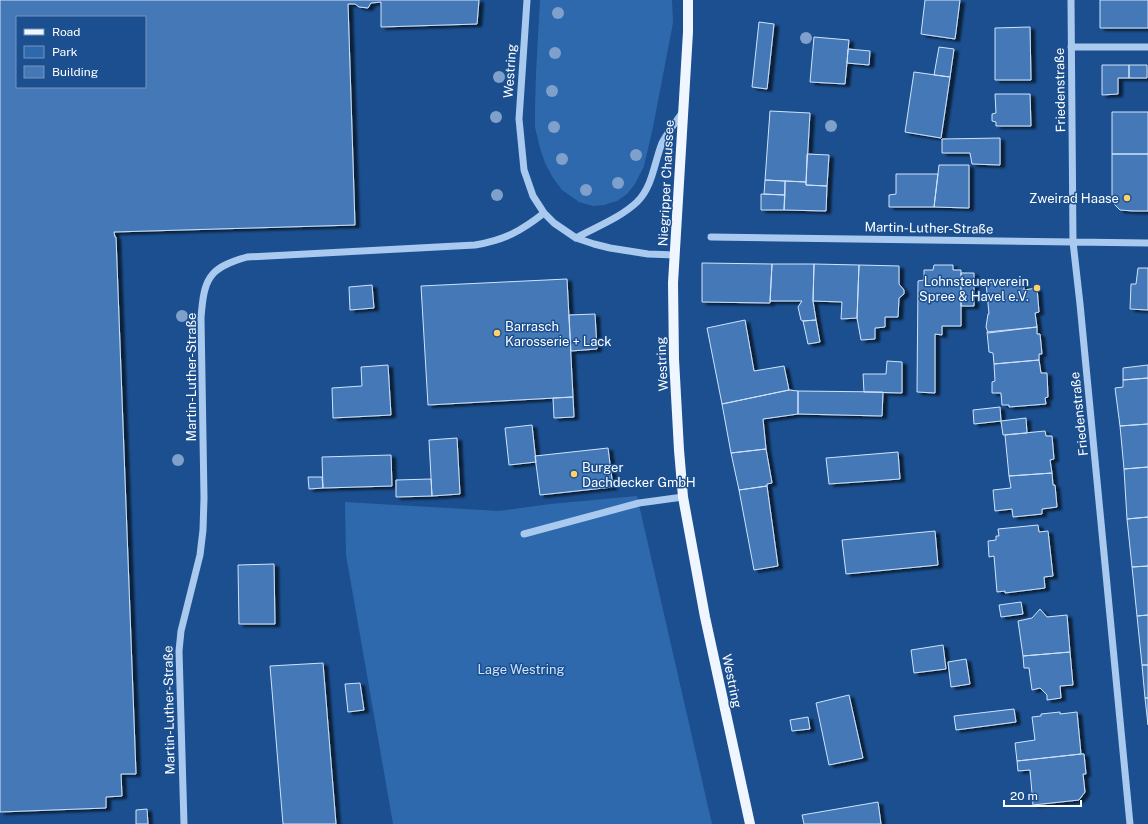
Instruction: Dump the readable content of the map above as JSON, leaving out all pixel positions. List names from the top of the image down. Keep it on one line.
{"streets":{"main road":["Westring","Niegripper Chaussee"],"street":["Friedenstraße","Martin-Luther-Straße"]},"crossings":[["Westring","Niegripper Chaussee"],["Westring","Martin-Luther-Straße"],["Friedenstraße","Martin-Luther-Straße"]],"parks":["Lage Westring"],"places":["Zweirad Haase","Lohnsteuerverein Spree & Havel e.V.","Barrasch Karosserie + Lack","Burger Dachdecker GmbH"],"legend":["Road","Park","Building"],"scale_bar":"20 m"}
